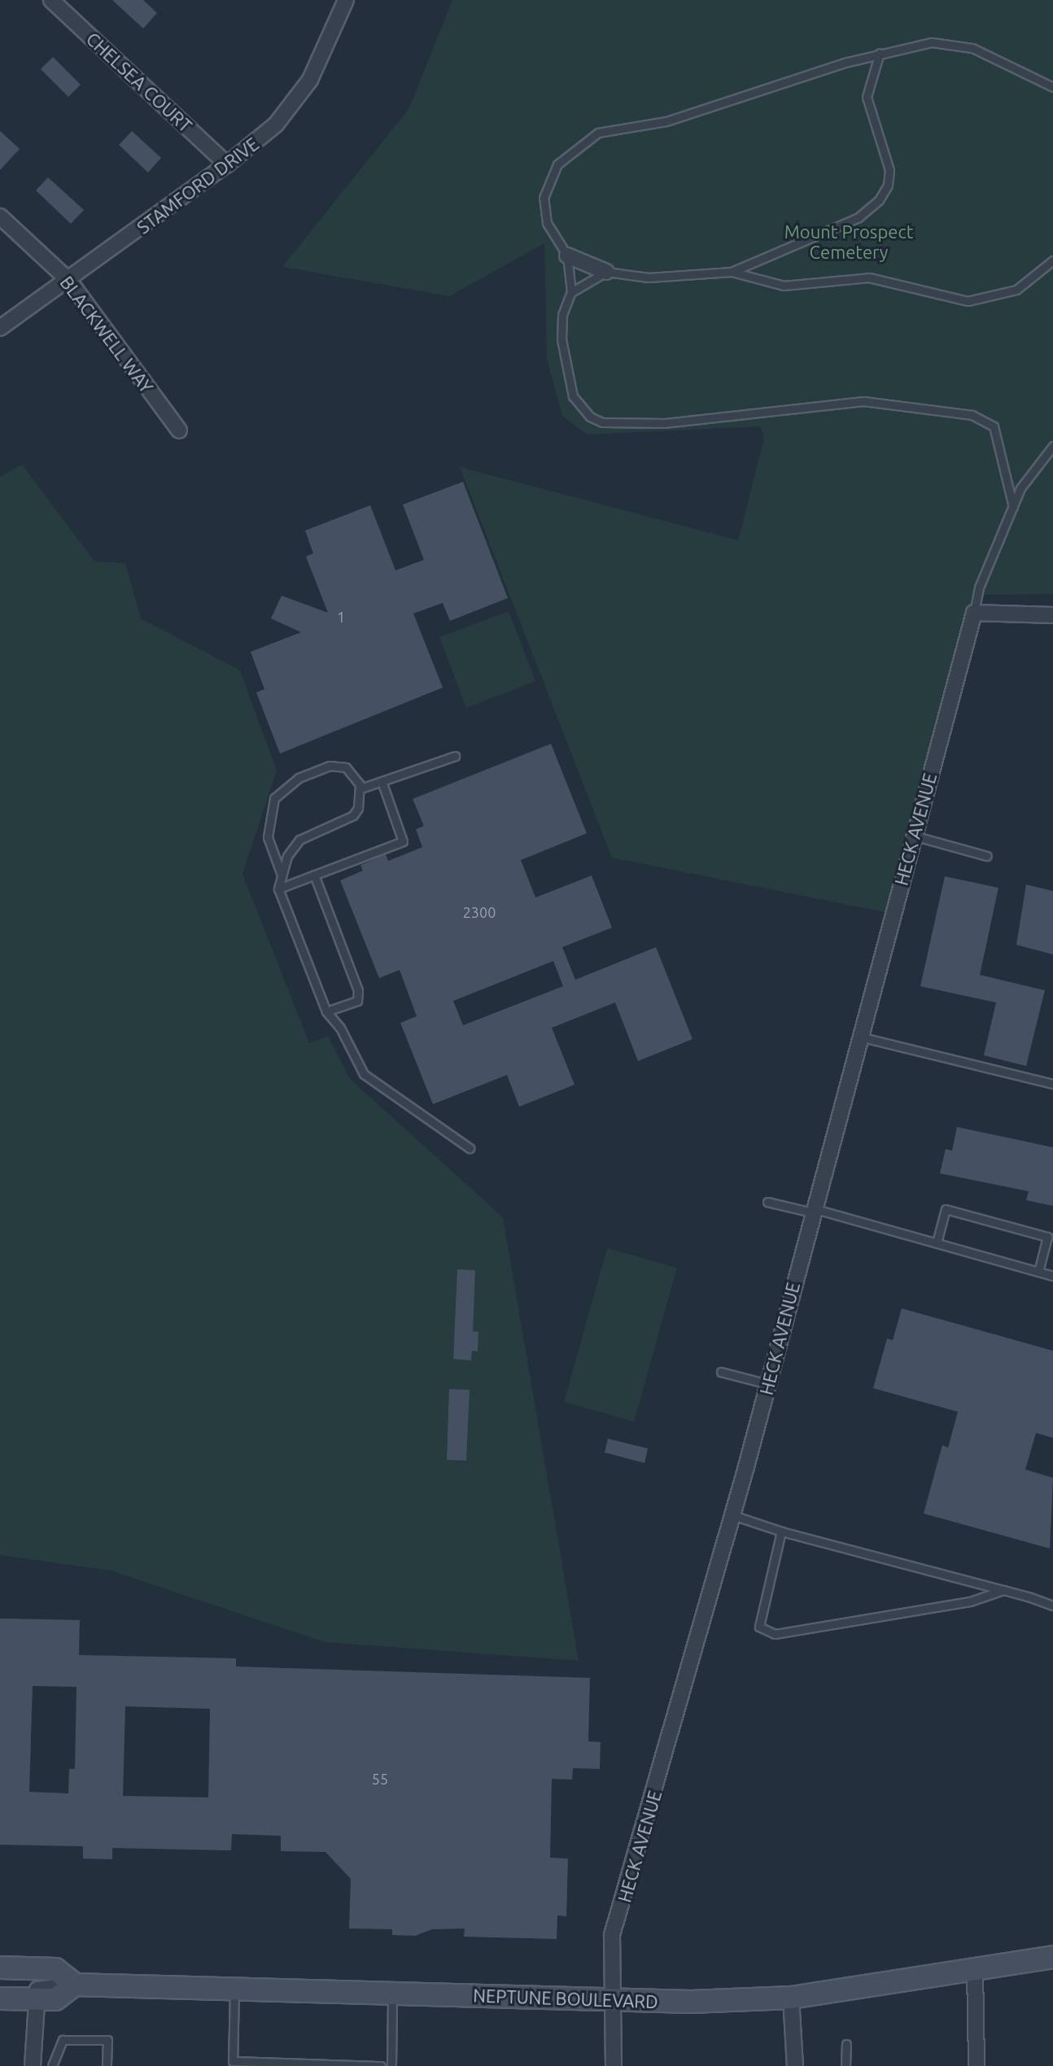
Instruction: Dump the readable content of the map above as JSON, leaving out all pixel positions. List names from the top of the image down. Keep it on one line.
{"streets":{"street":["CHELSEA COURT","STAMFORD DRIVE","BLACKWELL WAY","HECK AVENUE","NEPTUNE BOULEVARD"]},"crossings":[["CHELSEA COURT","STAMFORD DRIVE"],["STAMFORD DRIVE","BLACKWELL WAY"],["HECK AVENUE","NEPTUNE BOULEVARD"]],"parks":["Mount Prospect Cemetery"],"house_numbers":["1","2300","55"]}
